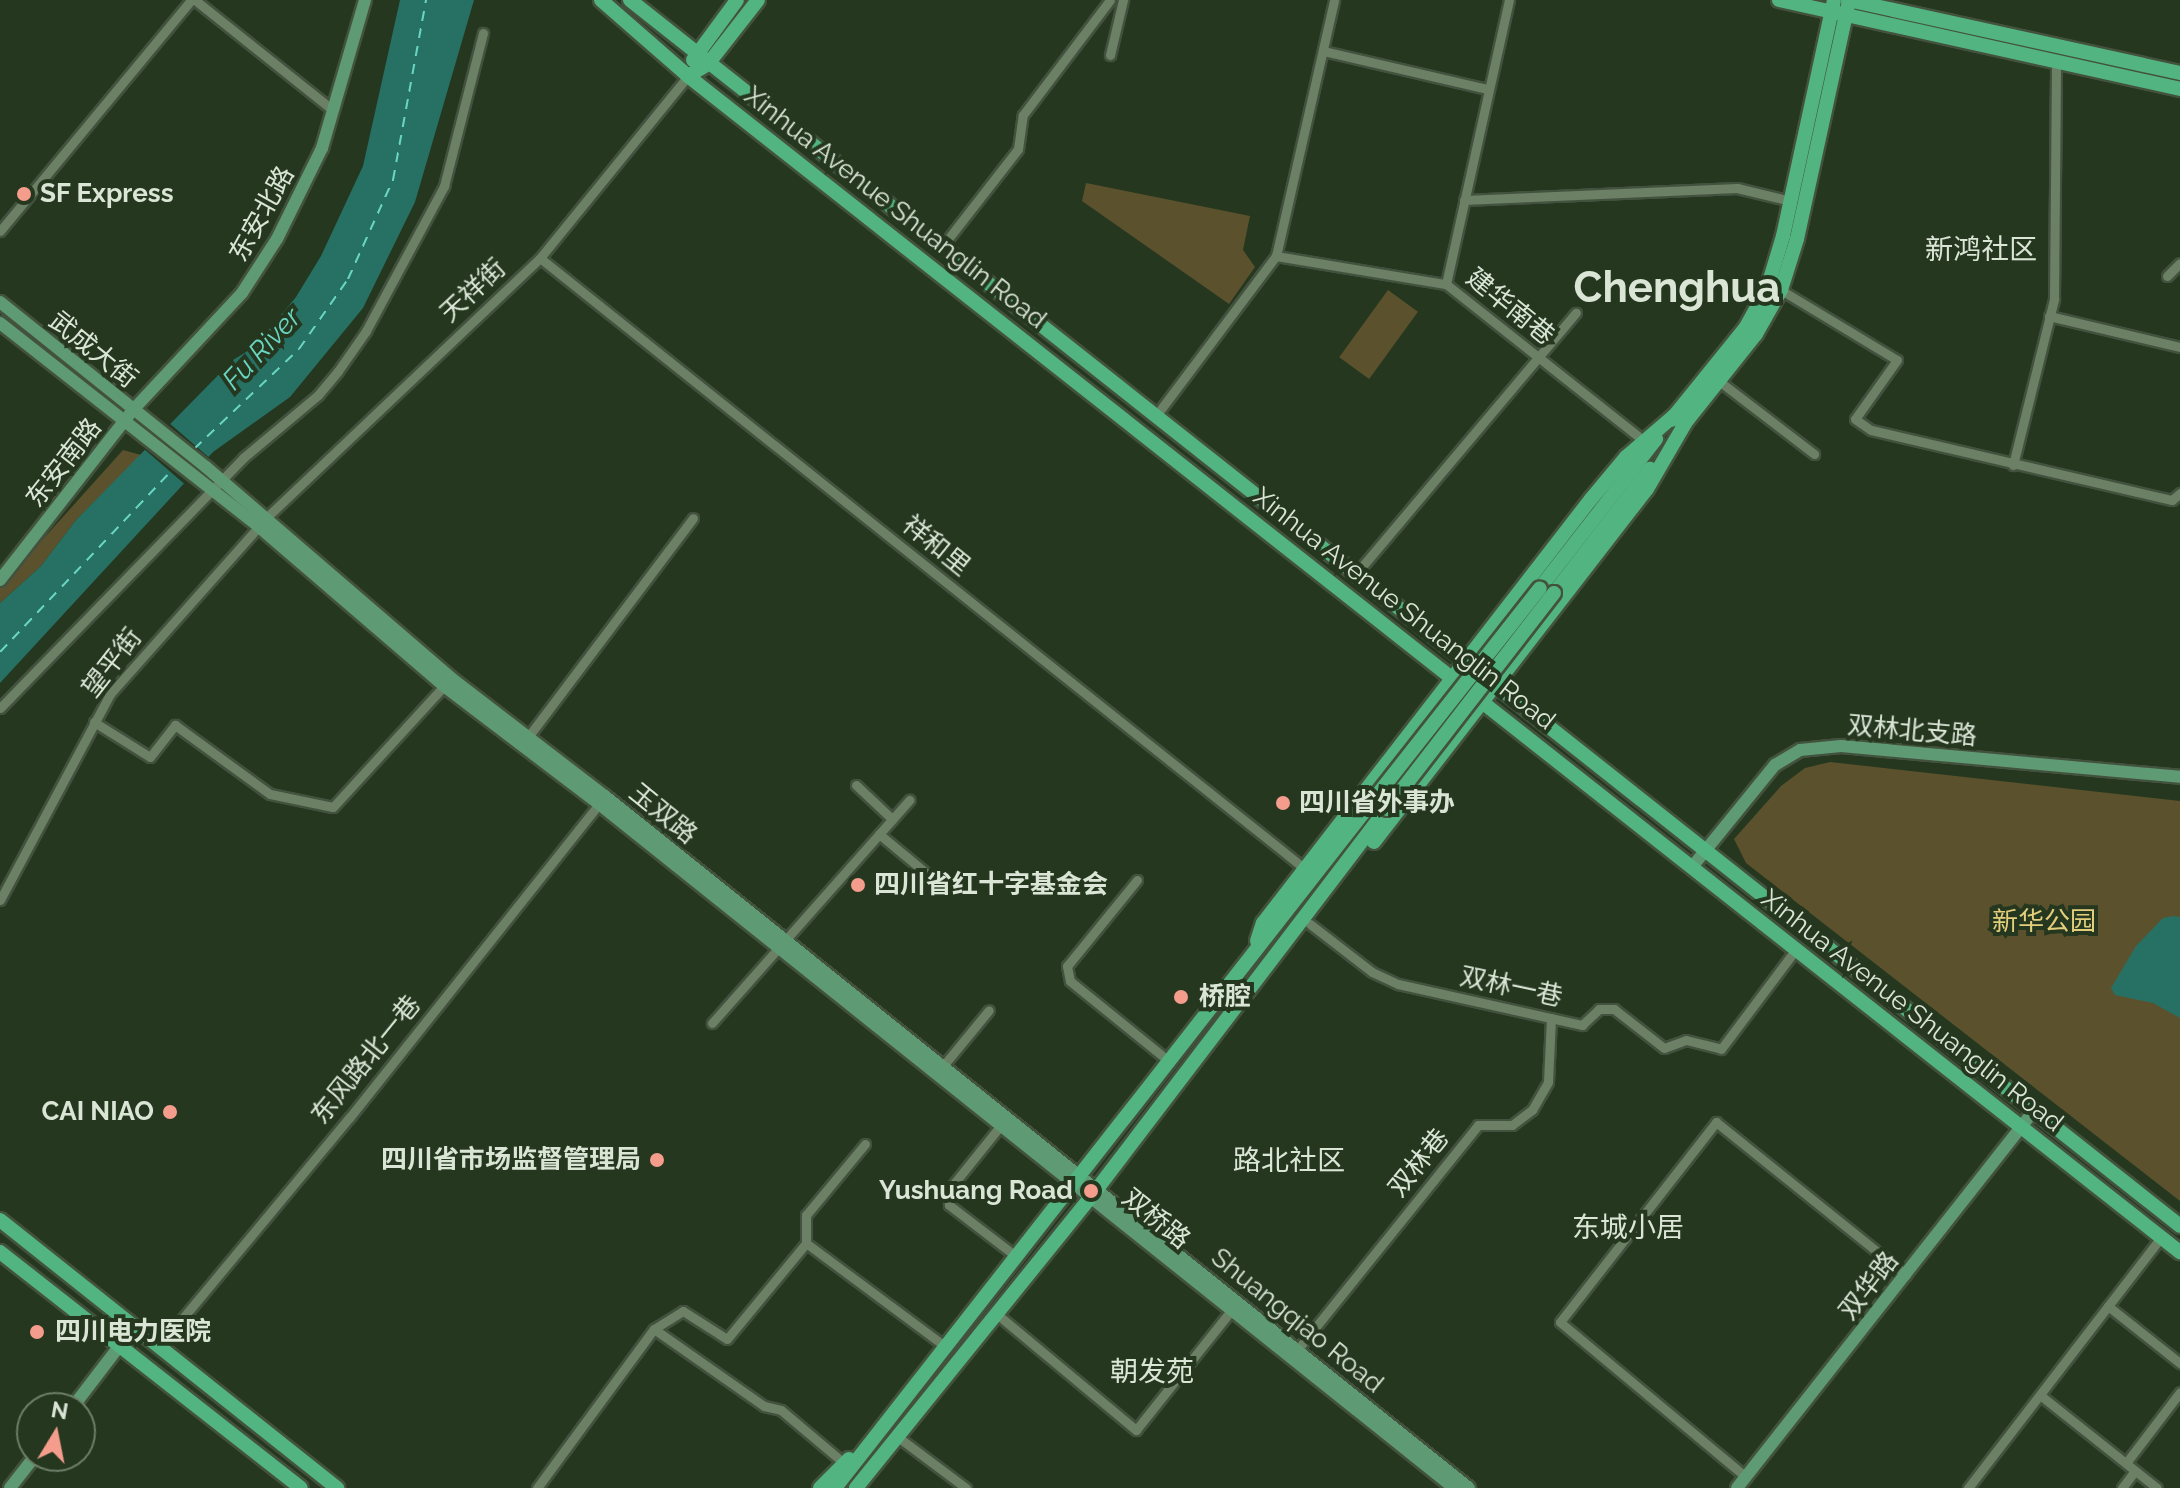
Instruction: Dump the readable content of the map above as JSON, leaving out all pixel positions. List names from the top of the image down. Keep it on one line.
{"streets":{"main road":["Xinhua Avenue Shuanglin Road","东安北路","武成大街","东安南路","双林北支路","玉双路","双桥路","双华路","Shuangqiao Road"],"street":["天祥街","建华南巷","祥和里","望平街","双林一巷","东风路北一巷","双林巷"]},"crossings":[["Xinhua Avenue Shuanglin Road","天祥街"],["Xinhua Avenue Shuanglin Road","双林北支路"],["Xinhua Avenue Shuanglin Road","双林一巷"],["Xinhua Avenue Shuanglin Road","双华路"],["东安北路","武成大街"],["东安北路","东安南路"],["天祥街","祥和里"],["天祥街","望平街"],["天祥街","玉双路"],["武成大街","东安南路"],["武成大街","玉双路"],["望平街","玉双路"],["玉双路","东风路北一巷"],["玉双路","双桥路"],["双林一巷","双林巷"],["双林巷","Shuangqiao Road"],["双桥路","Shuangqiao Road"]],"districts":["新鸿社区","Chenghua","路北社区","东城小居","朝发苑"],"water":["Fu River"],"parks":["新华公园"],"places":["SF Express","四川省外事办","四川省红十字基金会","桥腔","CAI NIAO","四川省市场监督管理局","Yushuang Road","四川电力医院"],"north":"top"}
